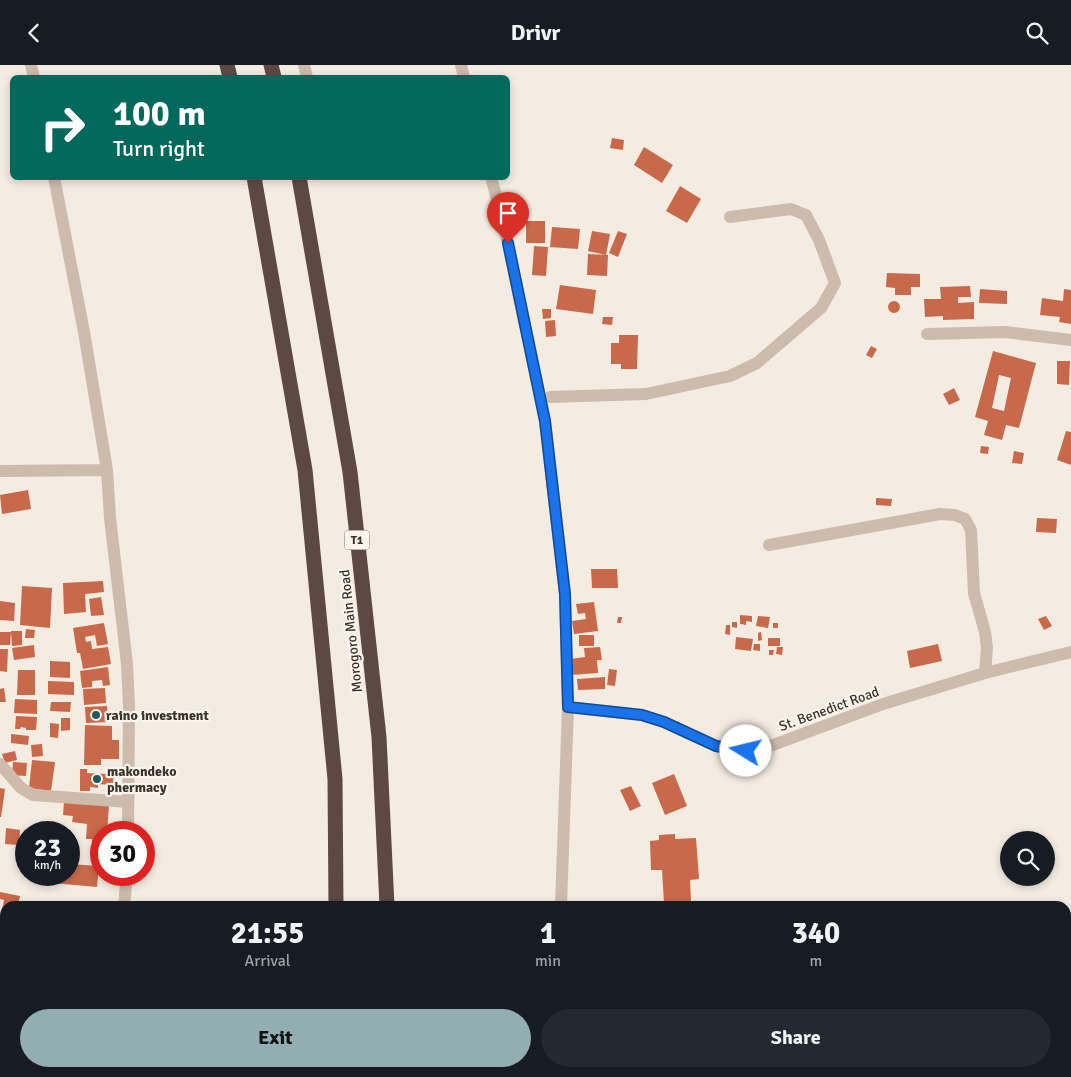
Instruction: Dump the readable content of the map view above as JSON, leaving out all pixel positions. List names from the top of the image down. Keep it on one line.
{"streets":{"highway":["T1","Morogoro Main Road"],"street":["St. Benedict Road"]},"places":["raino investment","makondeko phermacy"],"page":{"header":"Drivr","turn":["100 m","Turn right"],"speed":"23 km/h","limit":"30","eta":["21:55","Arrival","1","min","340","m"],"buttons":["Exit","Share"]}}
